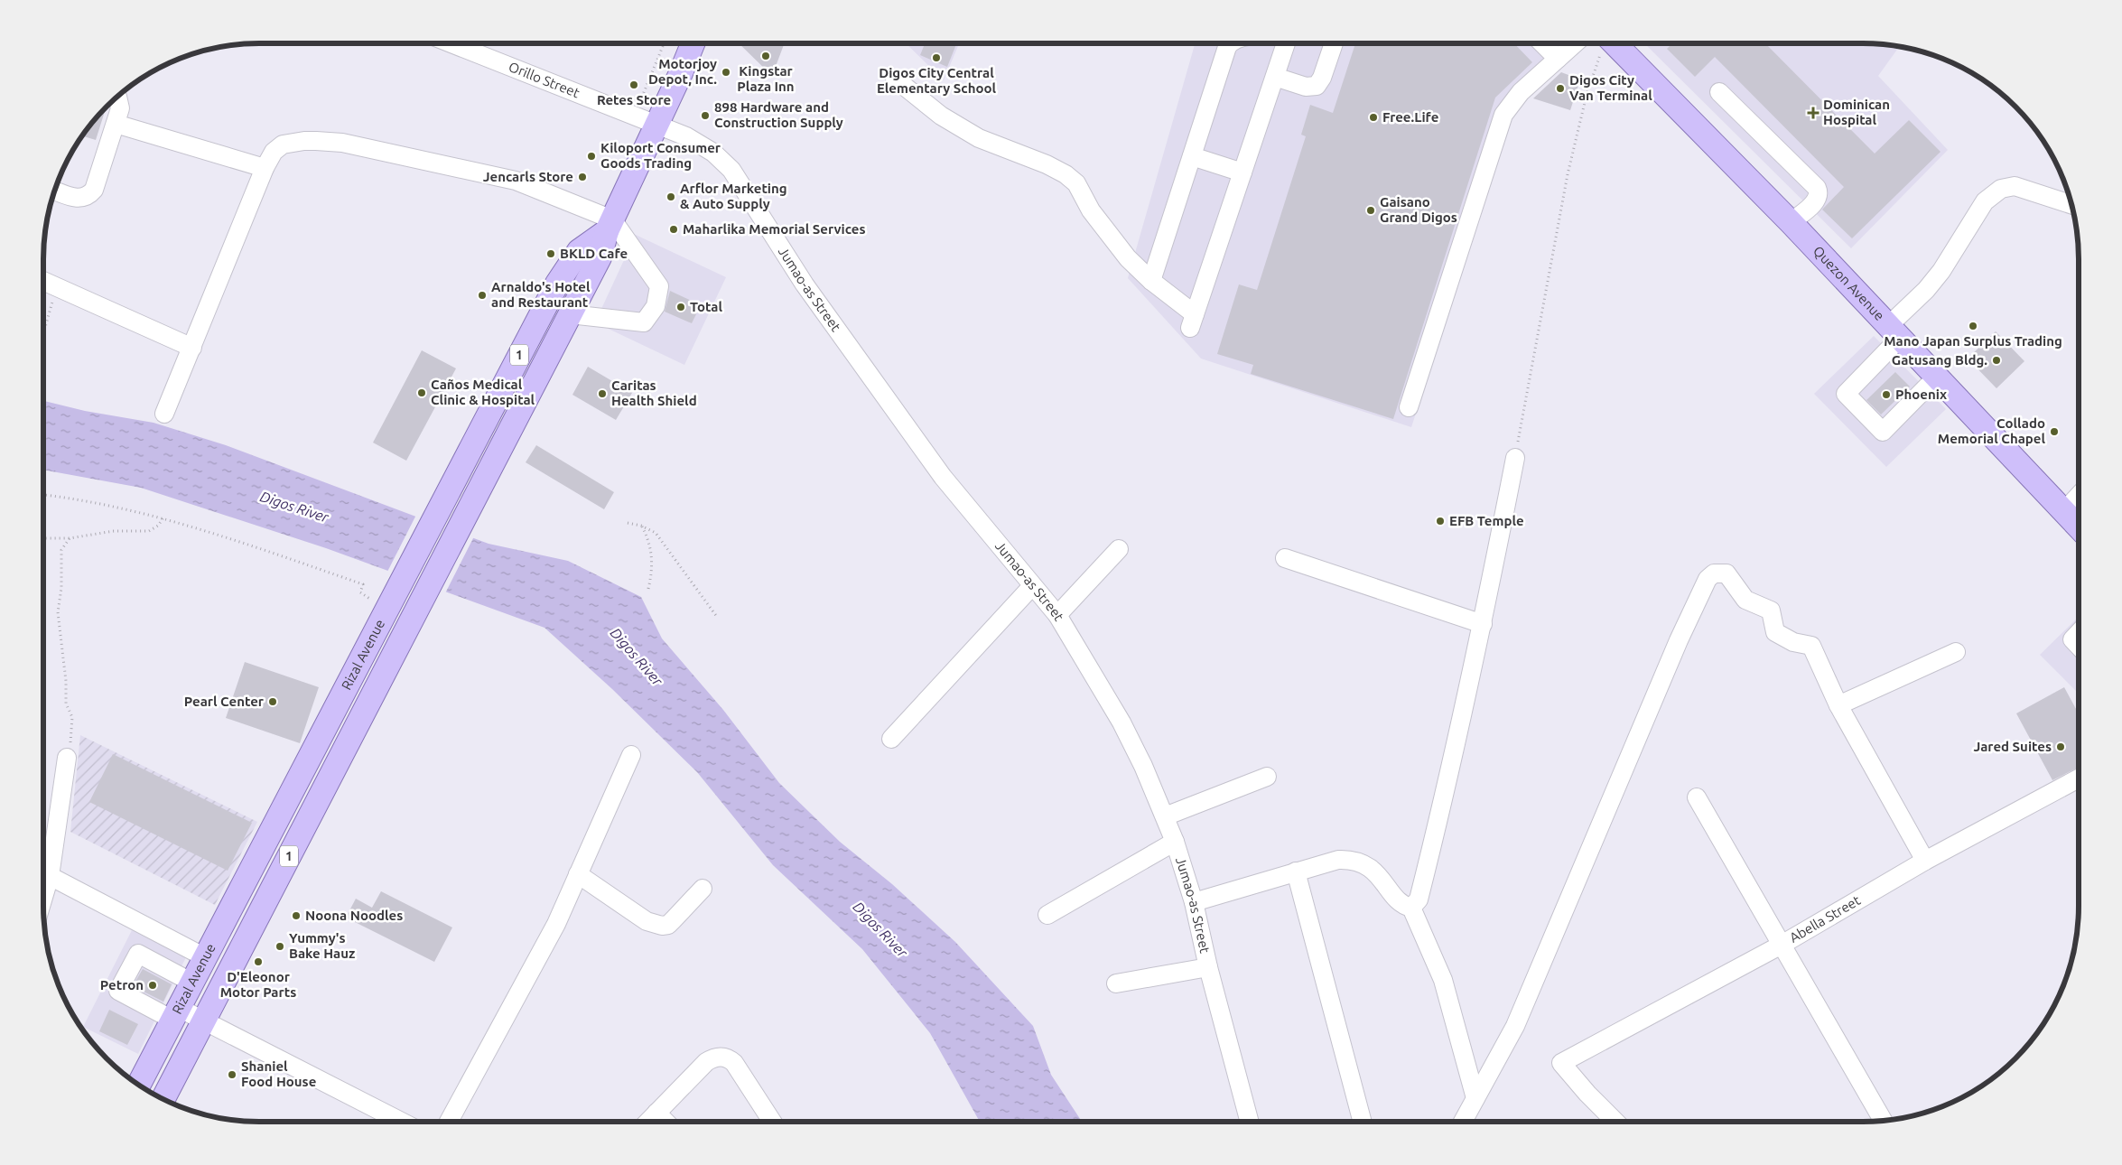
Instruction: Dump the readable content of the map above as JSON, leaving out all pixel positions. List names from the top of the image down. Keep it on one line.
{"streets":{"main road":["Quezon Avenue","1","Rizal Avenue"],"street":["Orillo Street","Jumao-as Street","Abella Street"]},"crossings":[["Orillo Street","Jumao-as Street"],["Orillo Street","Rizal Avenue"],["Jumao-as Street","Rizal Avenue"]],"water":["Digos River"],"places":{"other":["Kingstar Plaza Inn","Digos City Central Elementary School","Motorjoy Depot, Inc.","Retes Store","Digos City Van Terminal","898 Hardware and Construction Supply","Free.Life","Kiloport Consumer Goods Trading","Jencarls Store","Arflor Marketing & Auto Supply","Gaisano Grand Digos","Maharlika Memorial Services","BKLD Cafe","Arnaldo's Hotel and Restaurant","Total","Mano Japan Surplus Trading","Gatusang Bldg.","Caños Medical Clinic & Hospital","Caritas Health Shield","Phoenix","Collado Memorial Chapel","EFB Temple","Pearl Center","Jared Suites","Noona Noodles","Yummy's Bake Hauz","D'Eleonor Motor Parts","Petron","Shaniel Food House"],"health":["Dominican Hospital"]}}
